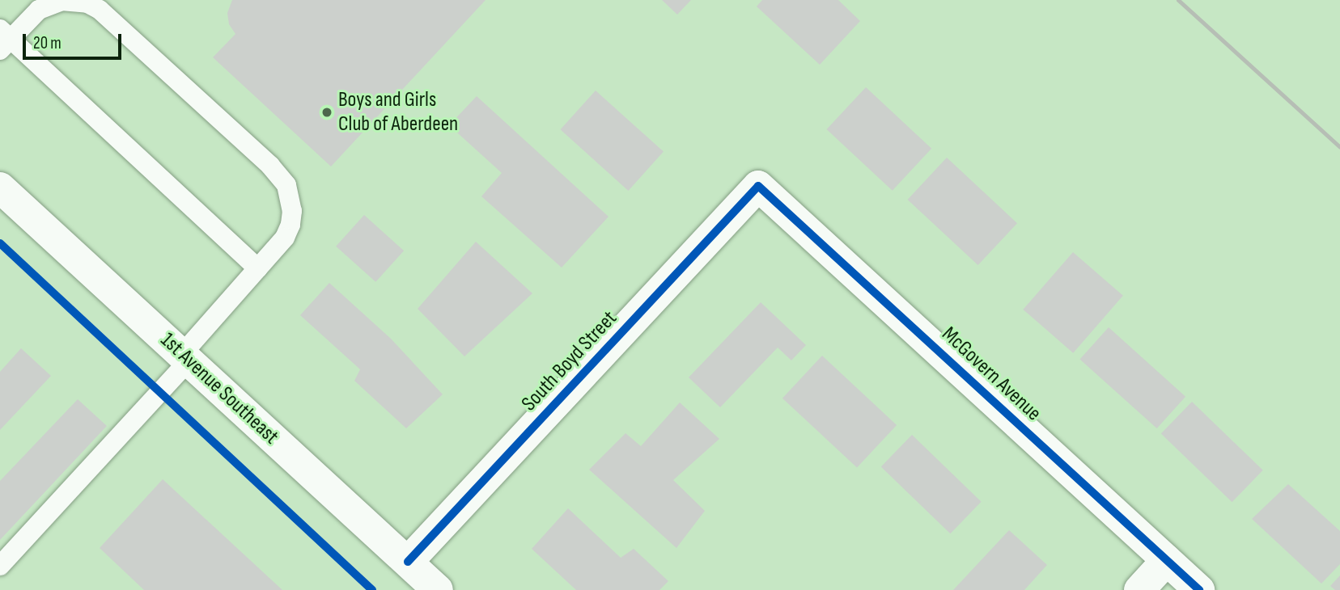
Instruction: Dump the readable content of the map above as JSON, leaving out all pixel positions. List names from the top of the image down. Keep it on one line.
{"streets":{"street":["South Boyd Street","McGovern Avenue","1st Avenue Southeast"]},"crossings":[["South Boyd Street","McGovern Avenue"],["South Boyd Street","1st Avenue Southeast"]],"places":["Boys and Girls Club of Aberdeen"],"scale_bar":"20 m"}
